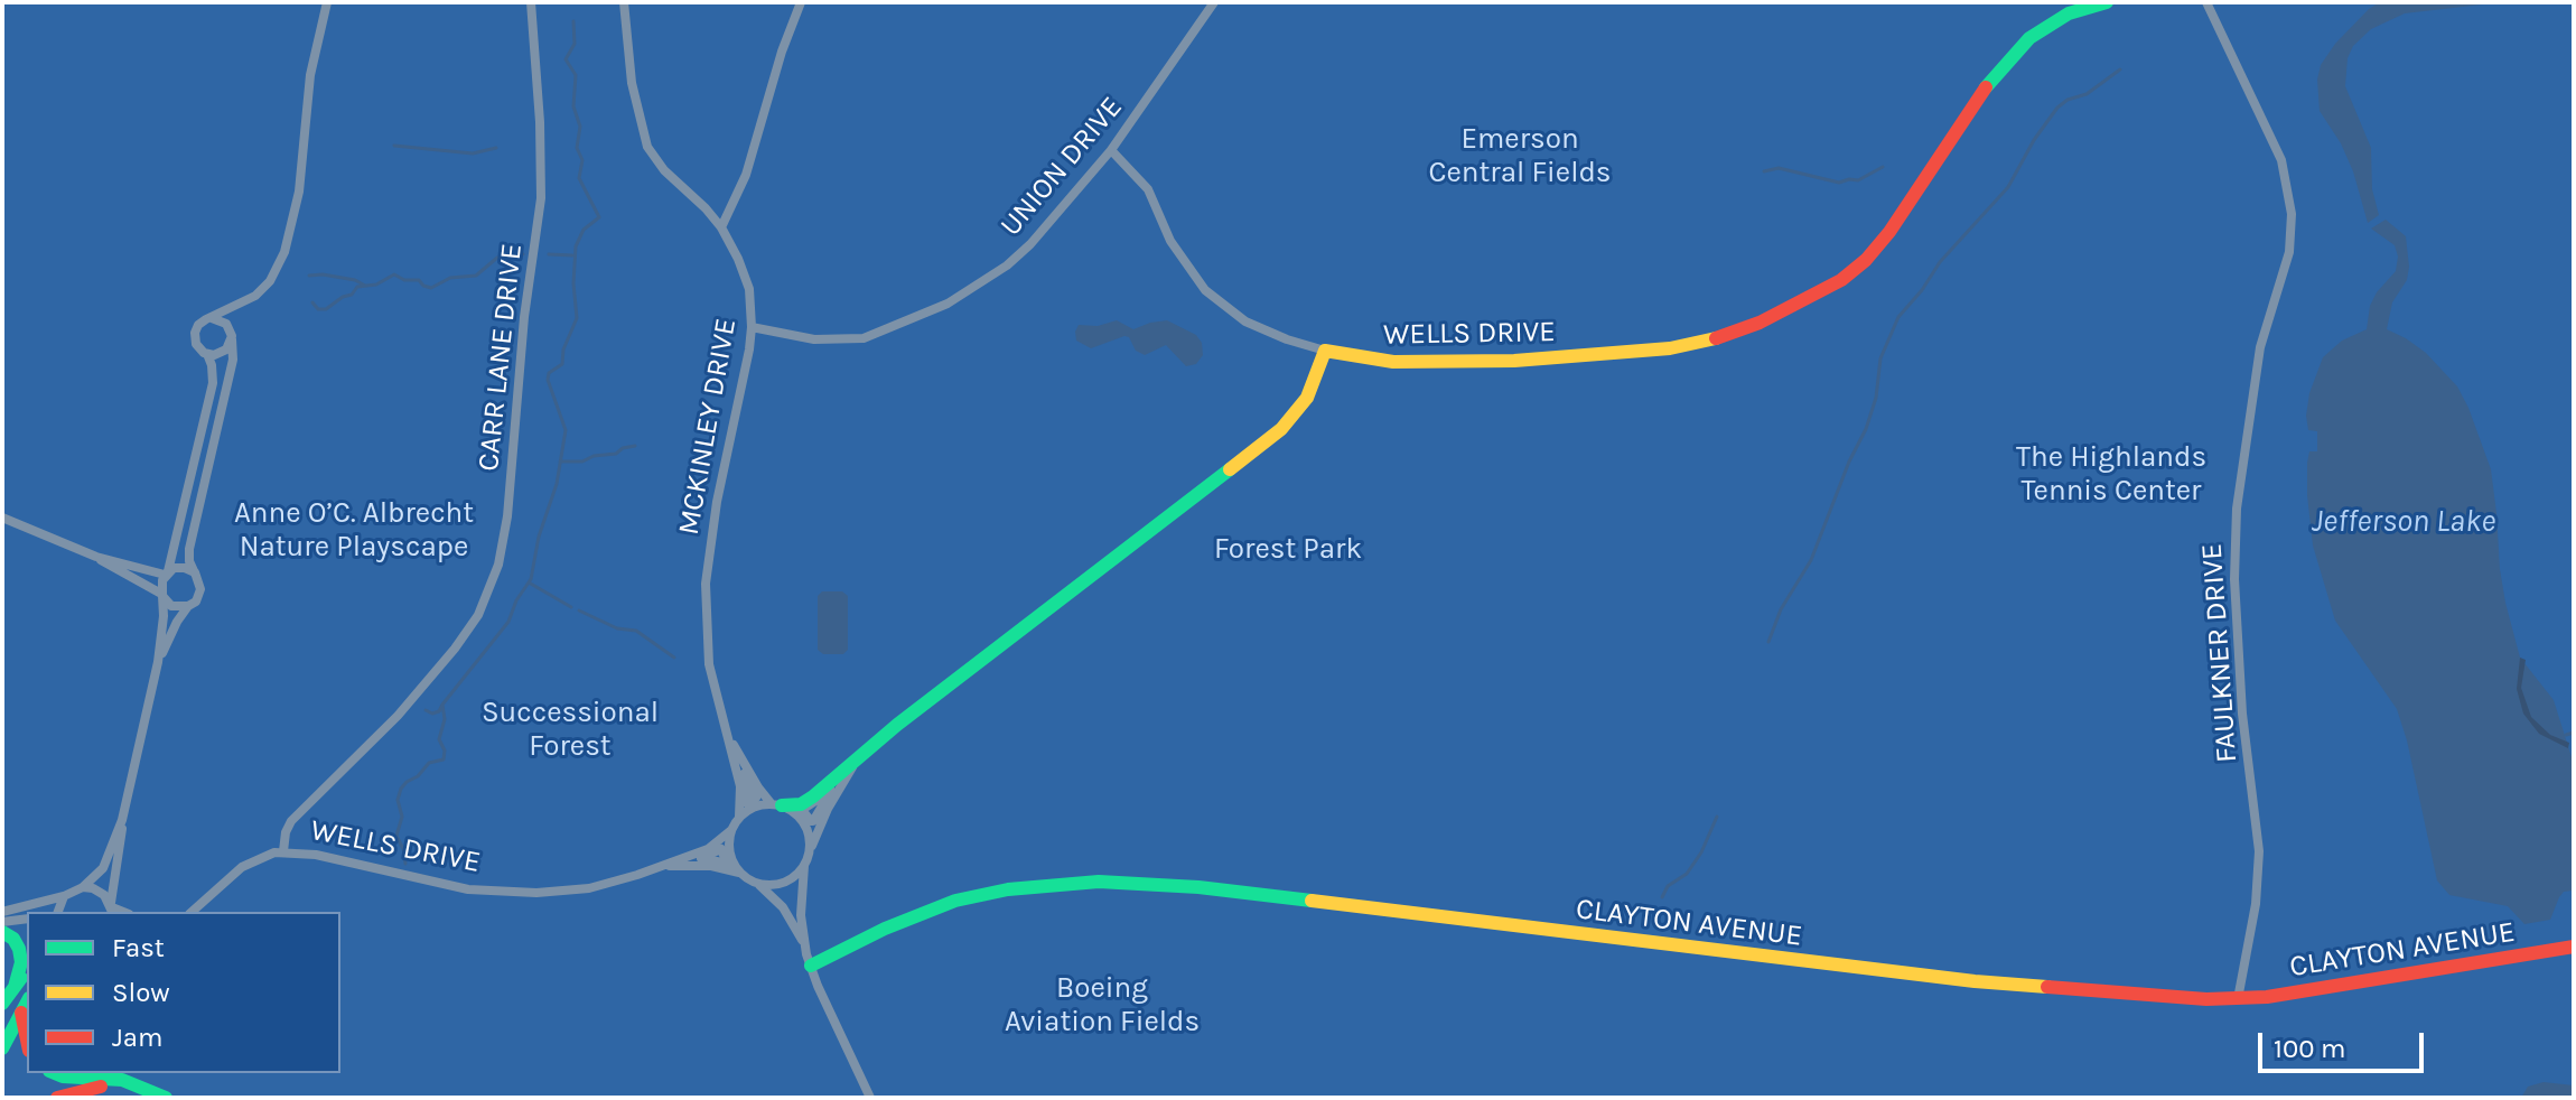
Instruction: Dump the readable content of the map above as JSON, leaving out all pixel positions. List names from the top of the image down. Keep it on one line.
{"streets":{"main road":["WELLS DRIVE","CLAYTON AVENUE"],"street":["UNION DRIVE","CARR LANE DRIVE","MCKINLEY DRIVE","FAULKNER DRIVE"]},"crossings":[["UNION DRIVE","MCKINLEY DRIVE"],["WELLS DRIVE","CARR LANE DRIVE"],["WELLS DRIVE","MCKINLEY DRIVE"],["FAULKNER DRIVE","CLAYTON AVENUE"]],"water":["Jefferson Lake"],"parks":["Emerson Central Fields","The Highlands Tennis Center","Anne O’C. Albrecht Nature Playscape","Forest Park","Successional Forest","Boeing Aviation Fields"],"legend":["Fast","Slow","Jam"],"scale_bar":"100 m"}
